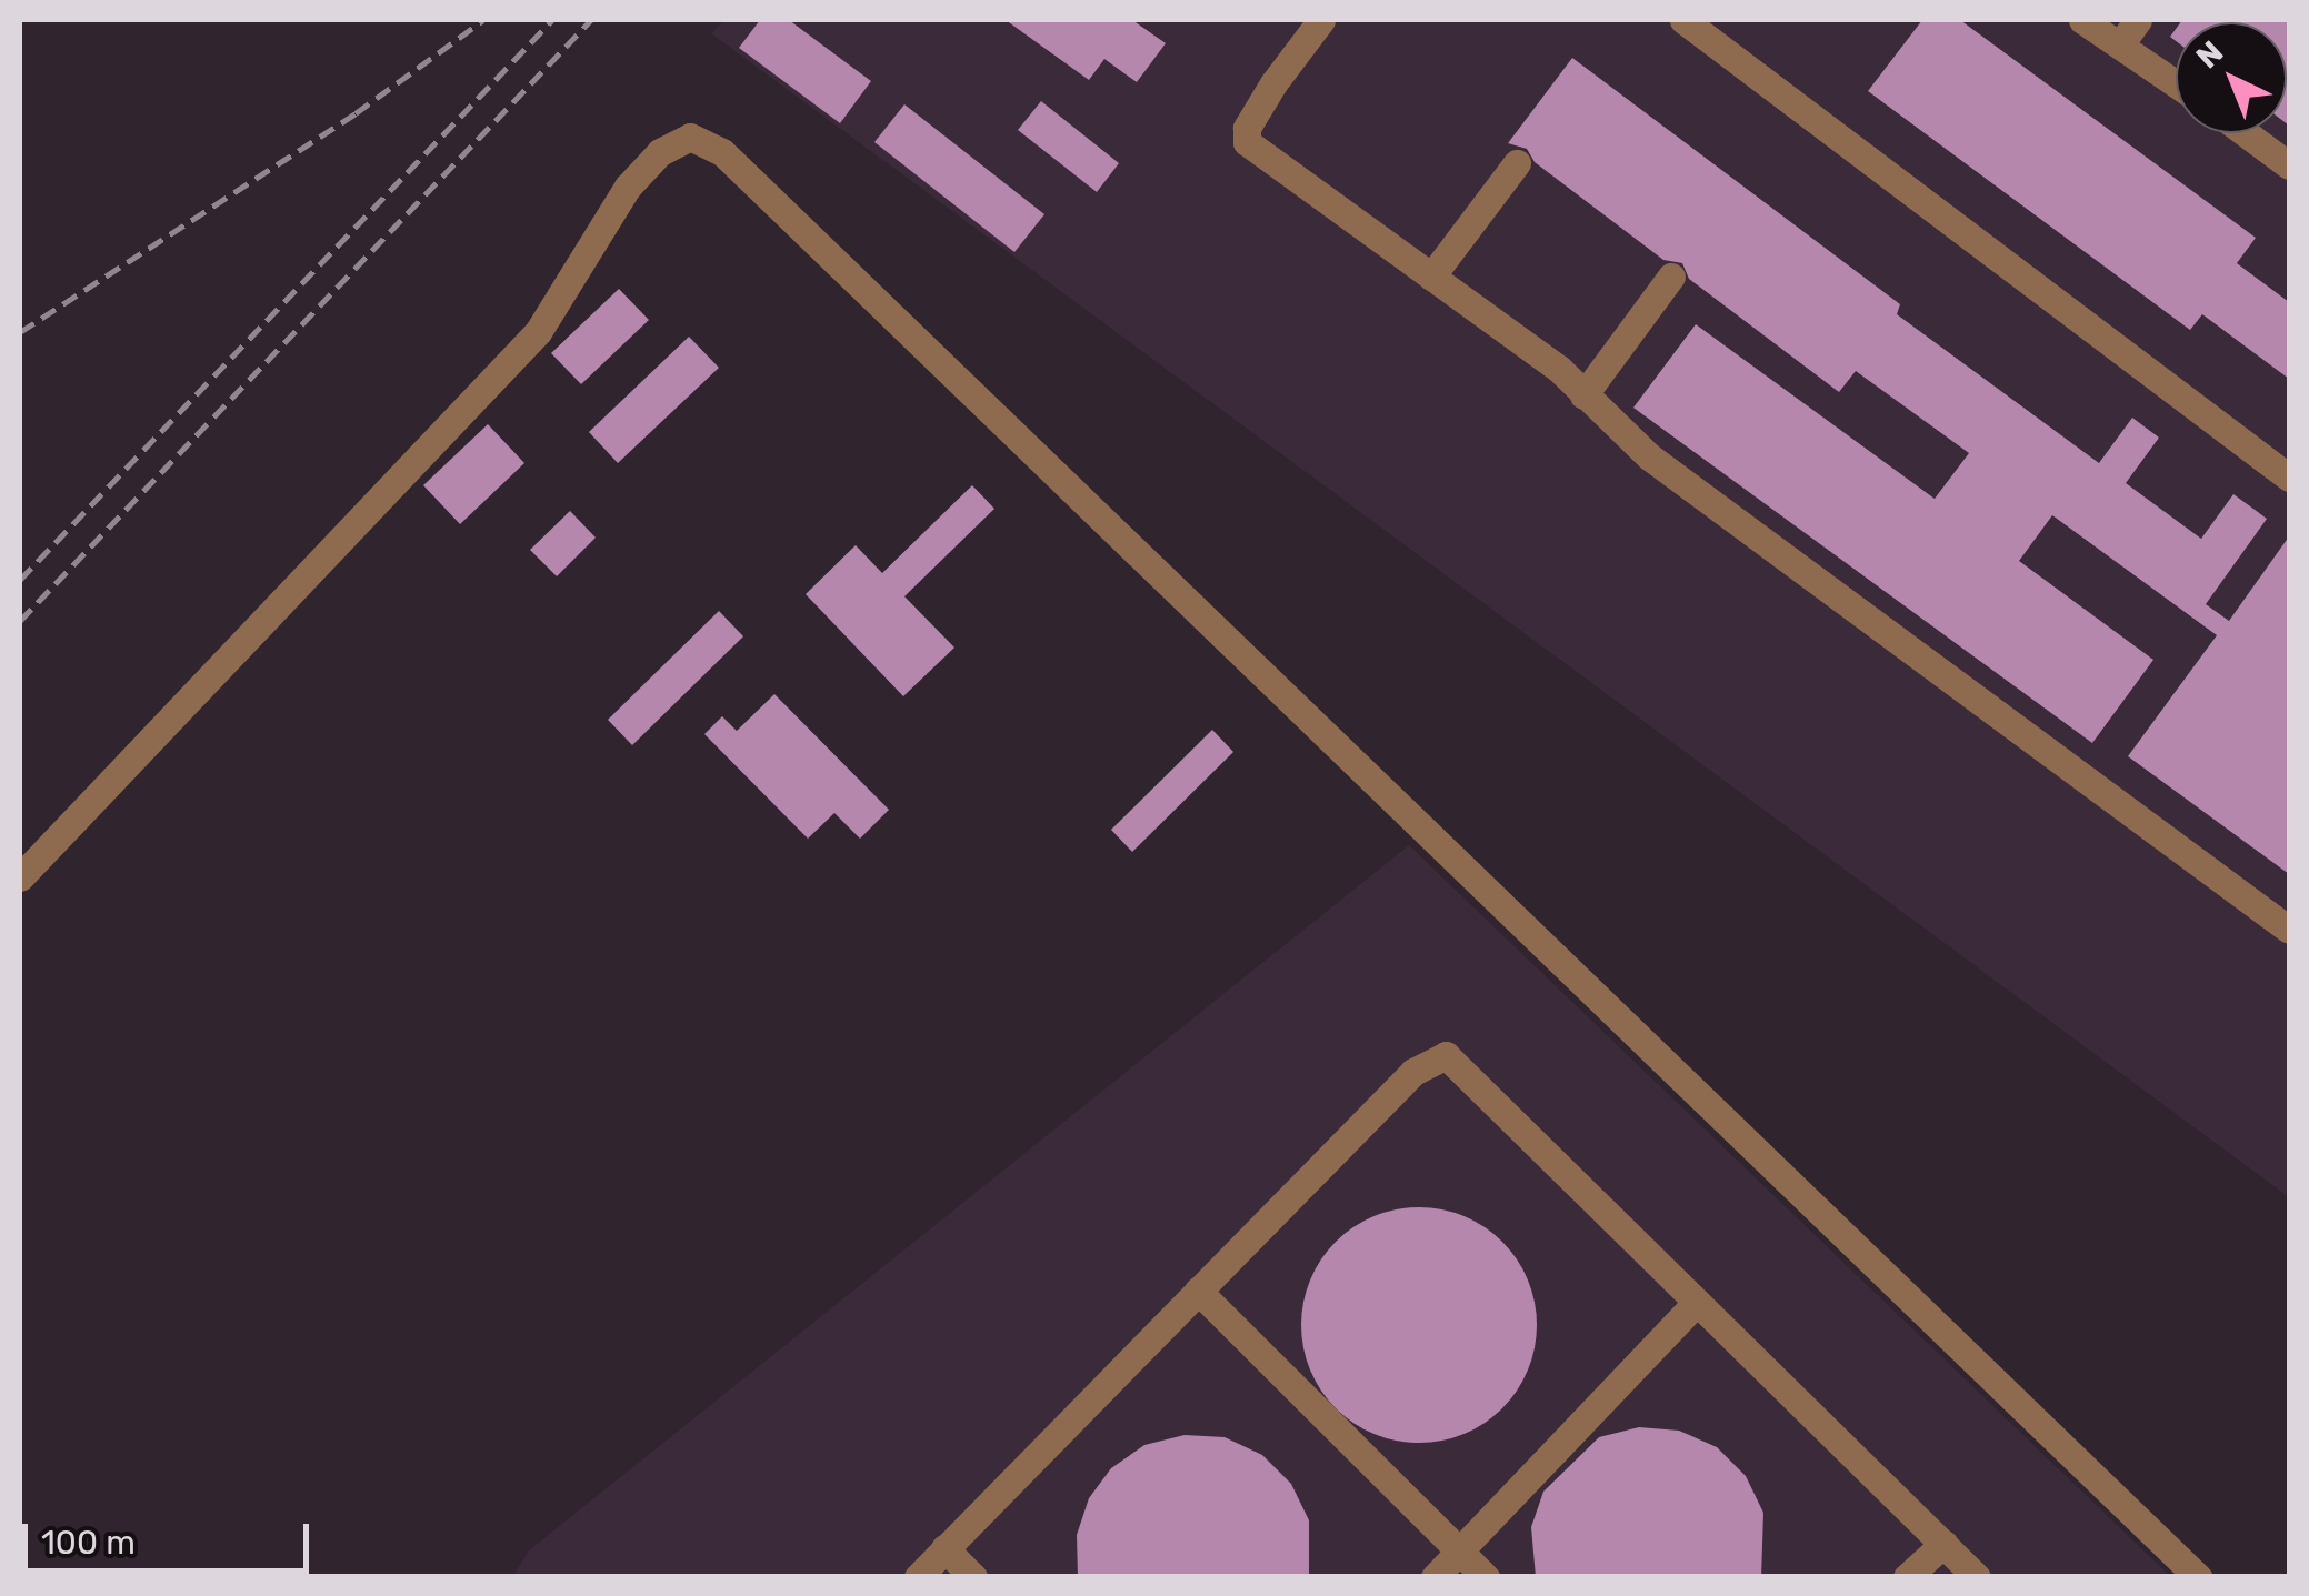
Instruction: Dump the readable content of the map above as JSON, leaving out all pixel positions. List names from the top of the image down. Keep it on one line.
{"scale_bar":"100 m","north":"top left"}
